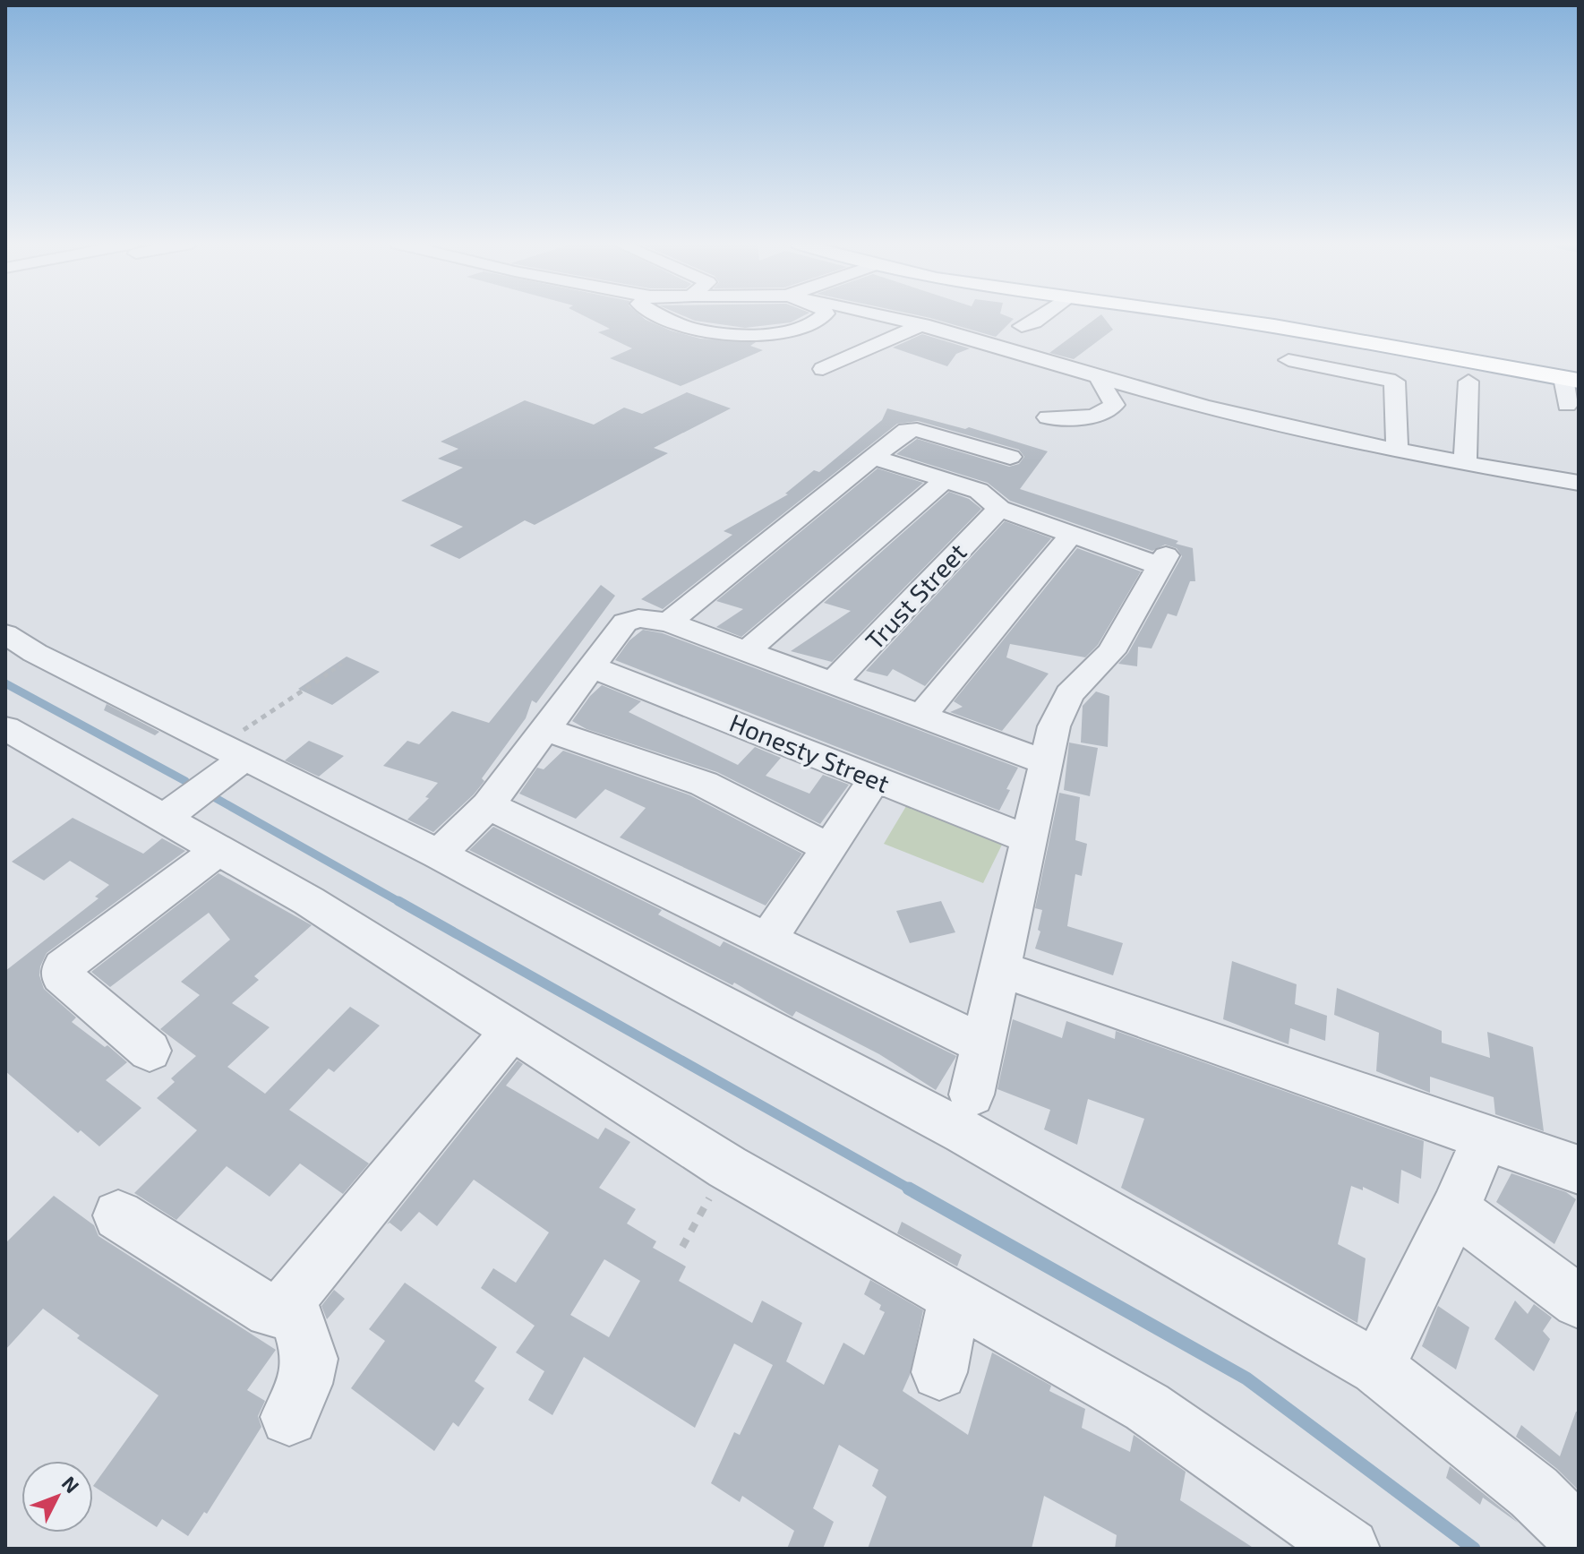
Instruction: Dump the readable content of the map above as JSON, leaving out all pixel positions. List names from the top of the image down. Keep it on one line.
{"streets":{"street":["Trust Street","Honesty Street"]},"north":"top right"}
